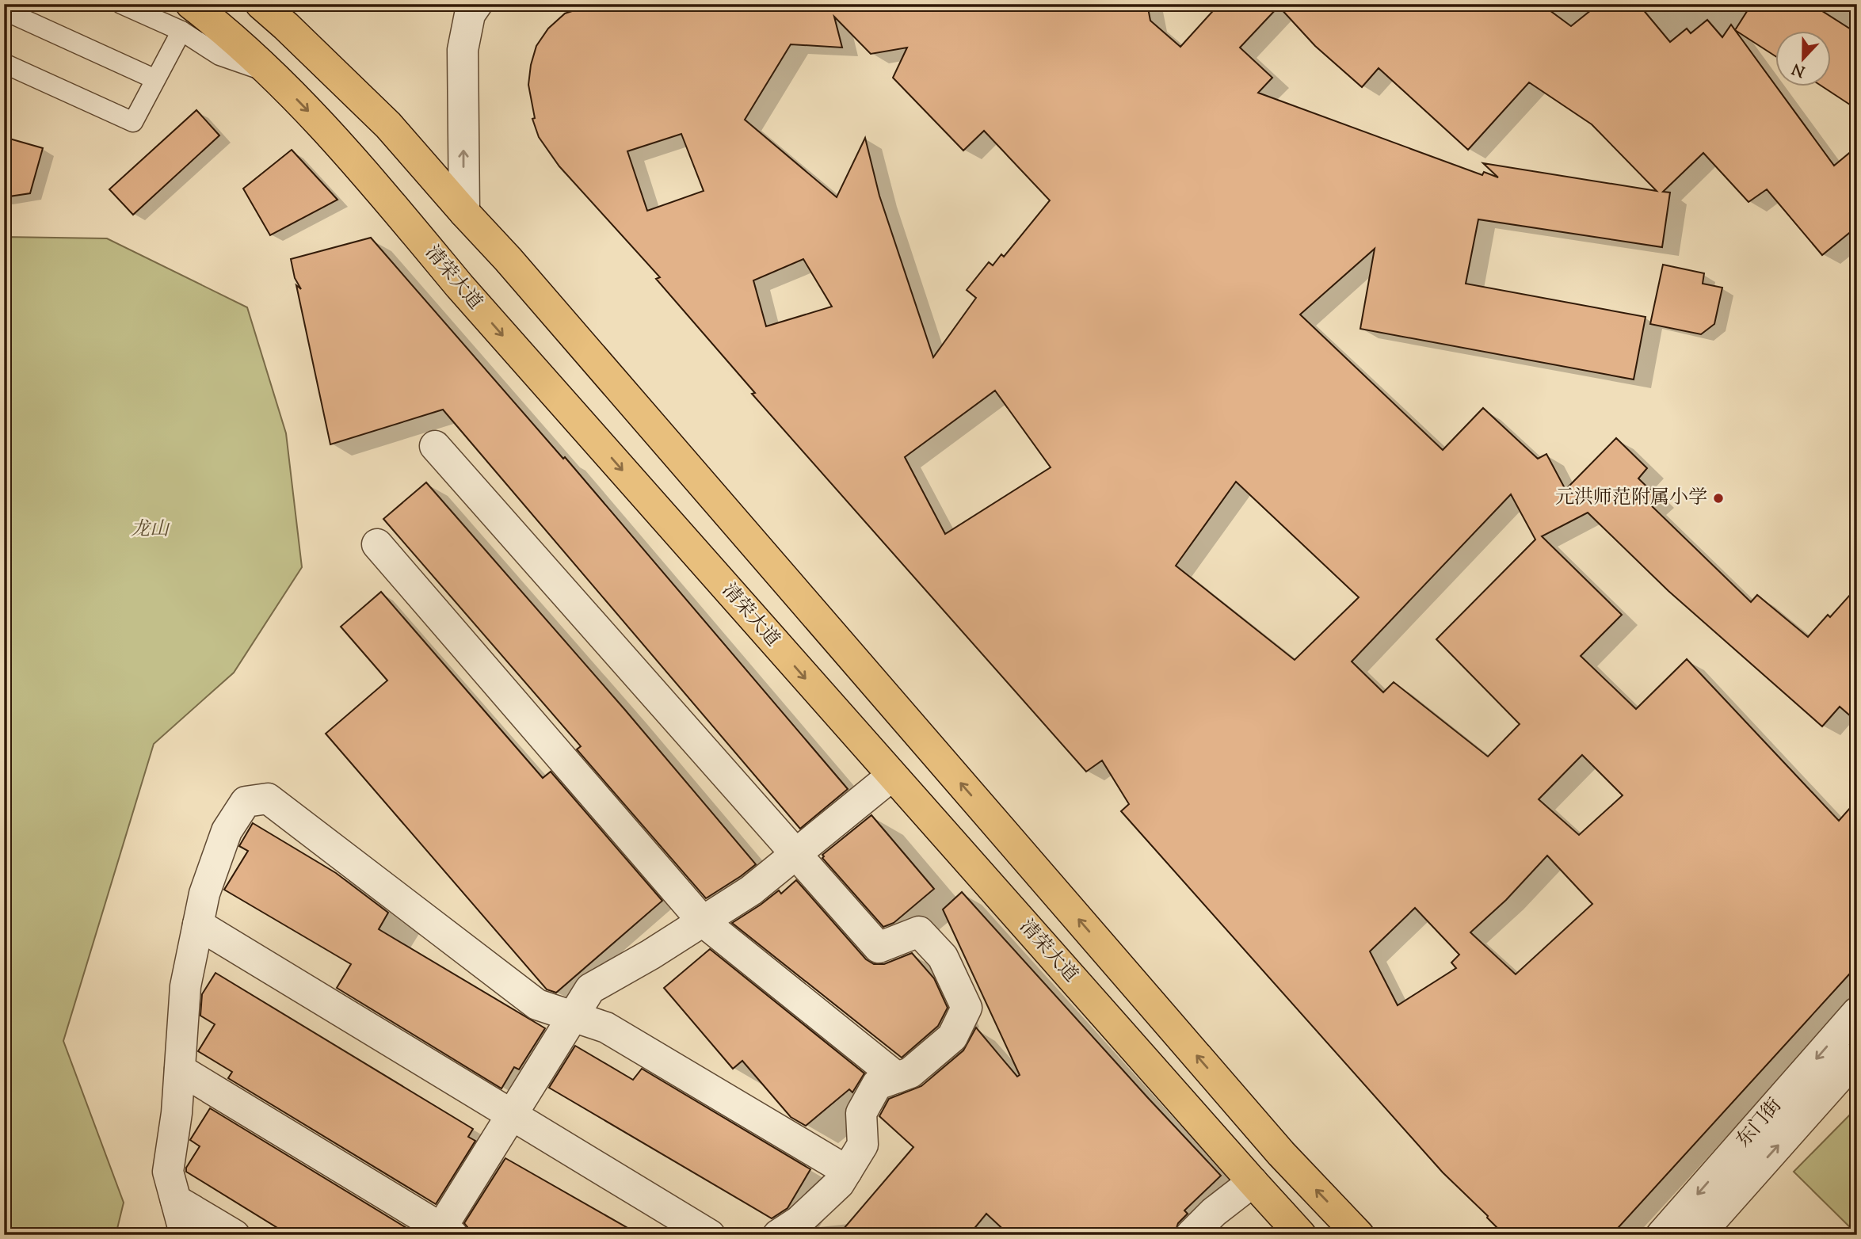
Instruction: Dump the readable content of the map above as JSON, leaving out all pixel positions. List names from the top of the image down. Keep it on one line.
{"streets":{"main road":["清荣大道"],"street":["东门街"]},"parks":["龙山"],"places":["元洪师范附属小学"],"north":"bottom"}
